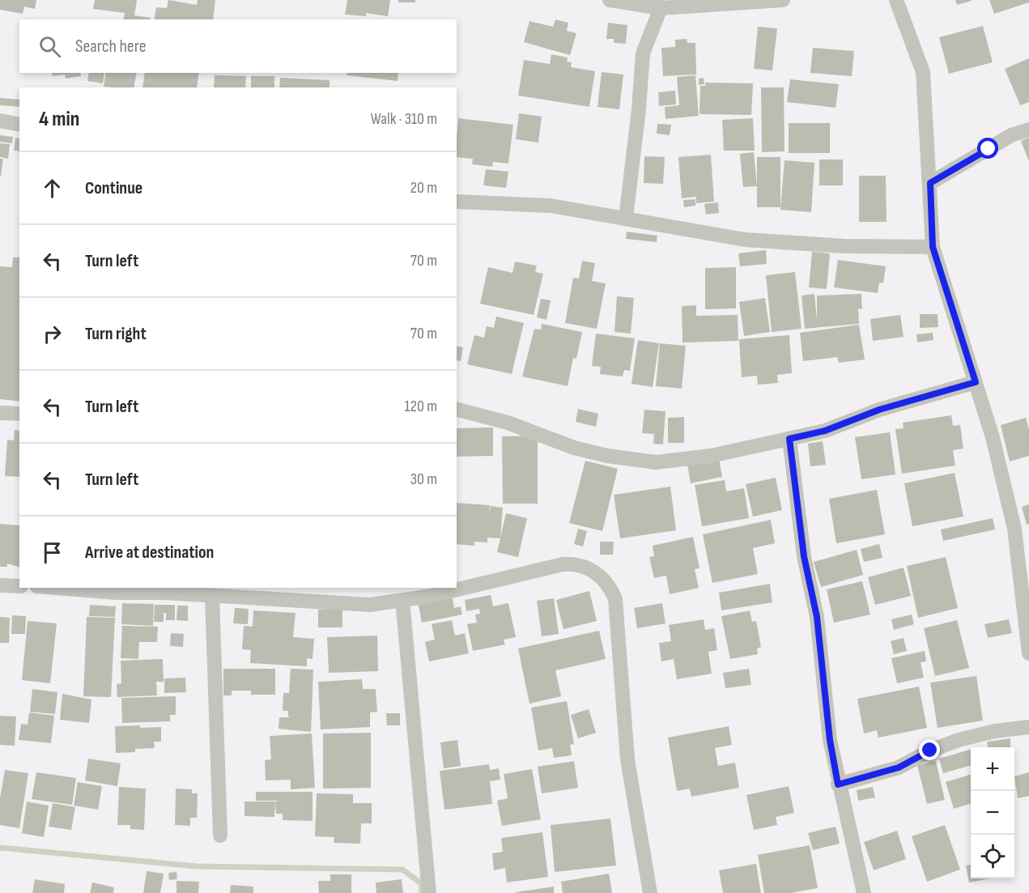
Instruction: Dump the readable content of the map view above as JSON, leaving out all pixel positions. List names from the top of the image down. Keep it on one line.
{"page":{"search":"Search here","heading":["4 min","Walk · 310 m"],"list":[["Continue","20 m"],["Turn left","70 m"],["Turn right","70 m"],["Turn left","120 m"],["Turn left","30 m"],"Arrive at destination"],"map_buttons":["+","−"]}}
